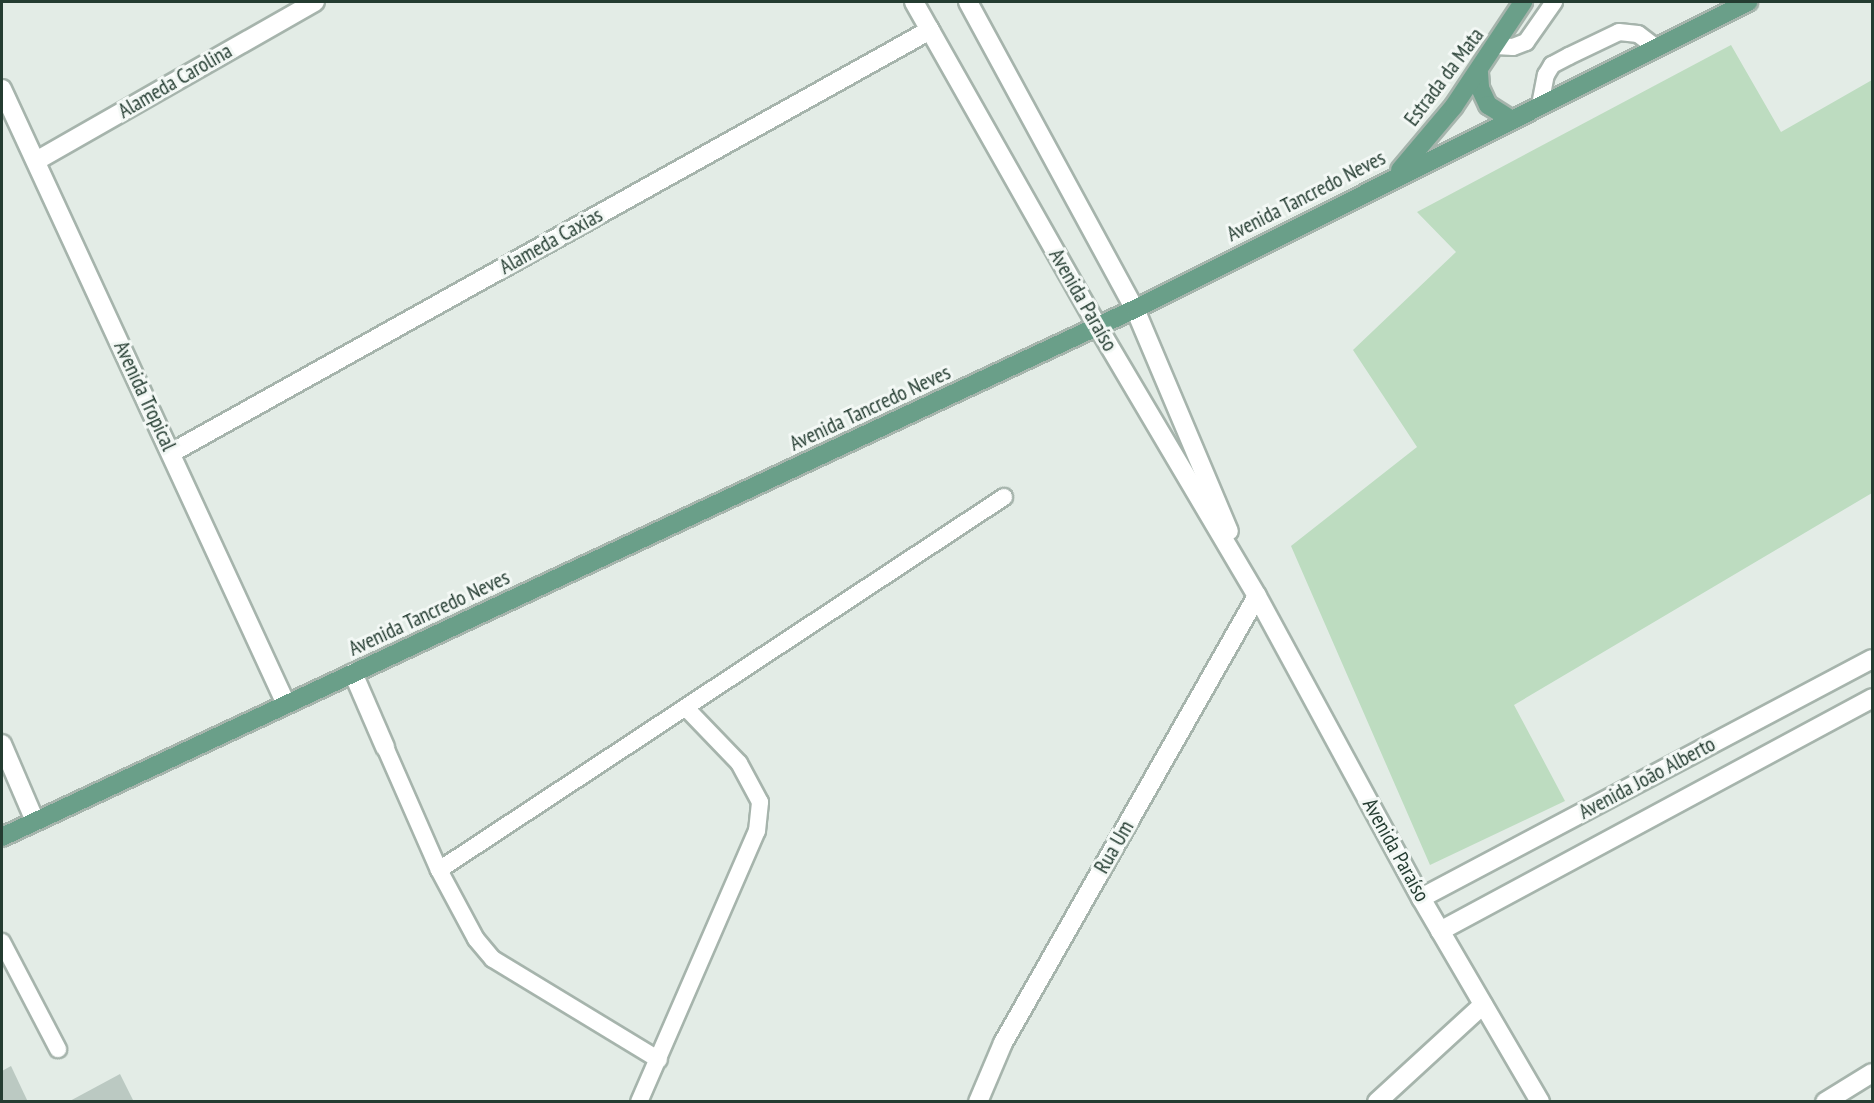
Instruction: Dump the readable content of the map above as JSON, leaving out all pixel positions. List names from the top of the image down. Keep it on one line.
{"streets":{"main road":["Estrada da Mata","Avenida Tancredo Neves"],"street":["Alameda Carolina","Alameda Caxias","Avenida Paraíso","Avenida Tropical","Avenida João Alberto","Rua Um"]},"crossings":[["Estrada da Mata","Avenida Tancredo Neves"],["Alameda Carolina","Avenida Tropical"],["Avenida Tancredo Neves","Avenida Paraíso"],["Avenida Tancredo Neves","Avenida Tropical"],["Alameda Caxias","Avenida Paraíso"],["Alameda Caxias","Avenida Tropical"],["Avenida Paraíso","Avenida João Alberto"],["Avenida Paraíso","Rua Um"]]}
